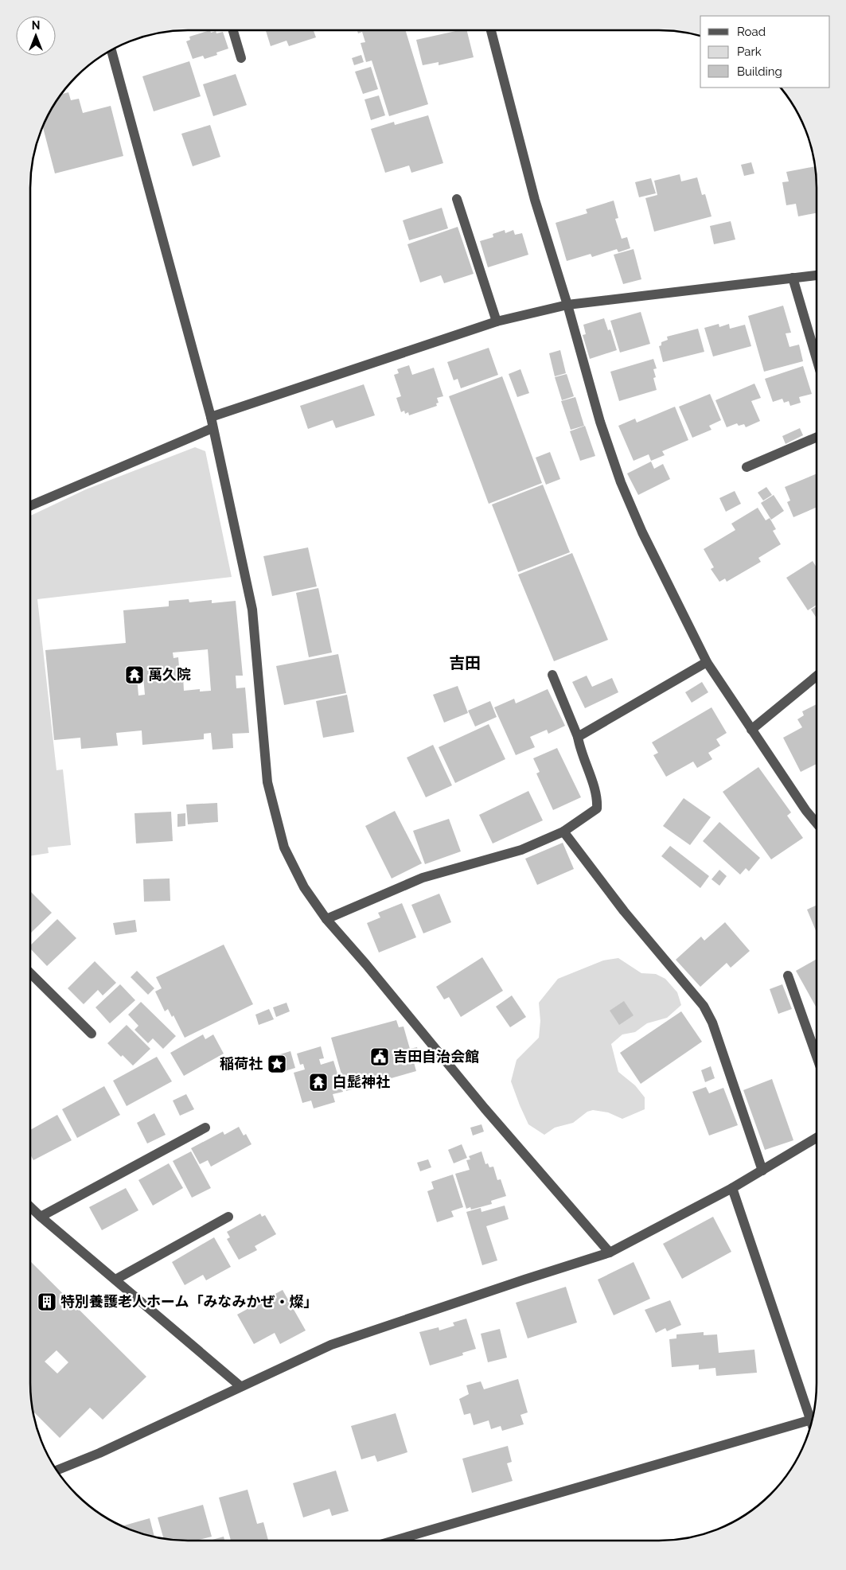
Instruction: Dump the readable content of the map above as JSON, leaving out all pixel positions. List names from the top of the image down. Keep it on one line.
{"districts":["吉田"],"places":{"temple":["萬久院","白髭神社"],"public building":["吉田自治会館"],"place":["稲荷社"],"building":["特別養護老人ホーム「みなみかぜ・燦」"]},"legend":["Road","Park","Building"],"north":"top"}
